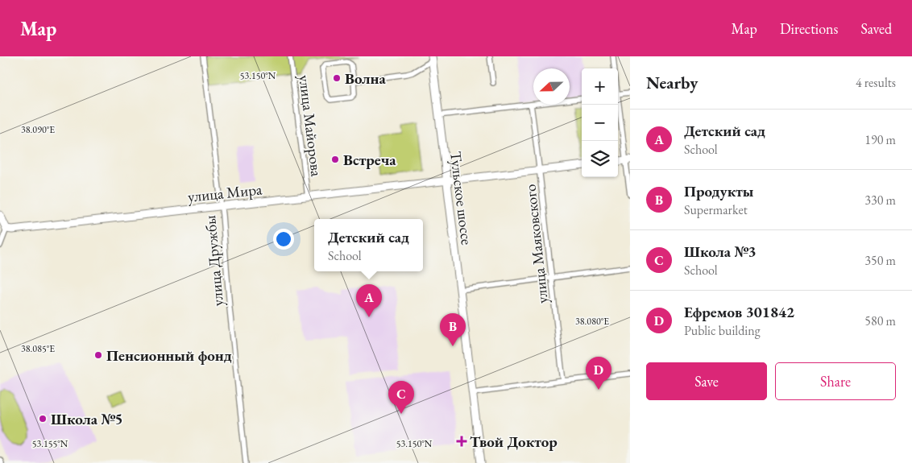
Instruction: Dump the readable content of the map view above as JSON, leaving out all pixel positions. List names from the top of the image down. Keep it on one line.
{"streets":{"street":["улица Майорова","улица Мира","Тульское шоссе","улица Маяковского","улица Дружбы"]},"crossings":[["улица Майорова","улица Мира"],["улица Мира","Тульское шоссе"],["улица Мира","улица Маяковского"],["улица Мира","улица Дружбы"]],"places":{"other":["Волна","Встреча","Пенсионный фонд","Школа №5"],"health":["Твой Доктор"]},"north":"left","page":{"header":"Map","nav":["Map","Directions","Saved"],"heading":["Nearby","4 results"],"map_buttons":["+","−"],"list":[{"mark":"A","name":"Детский сад","note":"School","value":"190 m"},{"mark":"B","name":"Продукты","note":"Supermarket","value":"330 m"},{"mark":"C","name":"Школа №3","note":"School","value":"350 m"},{"mark":"D","name":"Ефремов 301842","note":"Public building","value":"580 m"}],"popup":["Детский сад","School"],"pins":["A","B","D","C"],"buttons":["Save","Share"]},"coordinates":["53.150°N","38.090°E","38.080°E","38.085°E","53.155°N"]}
